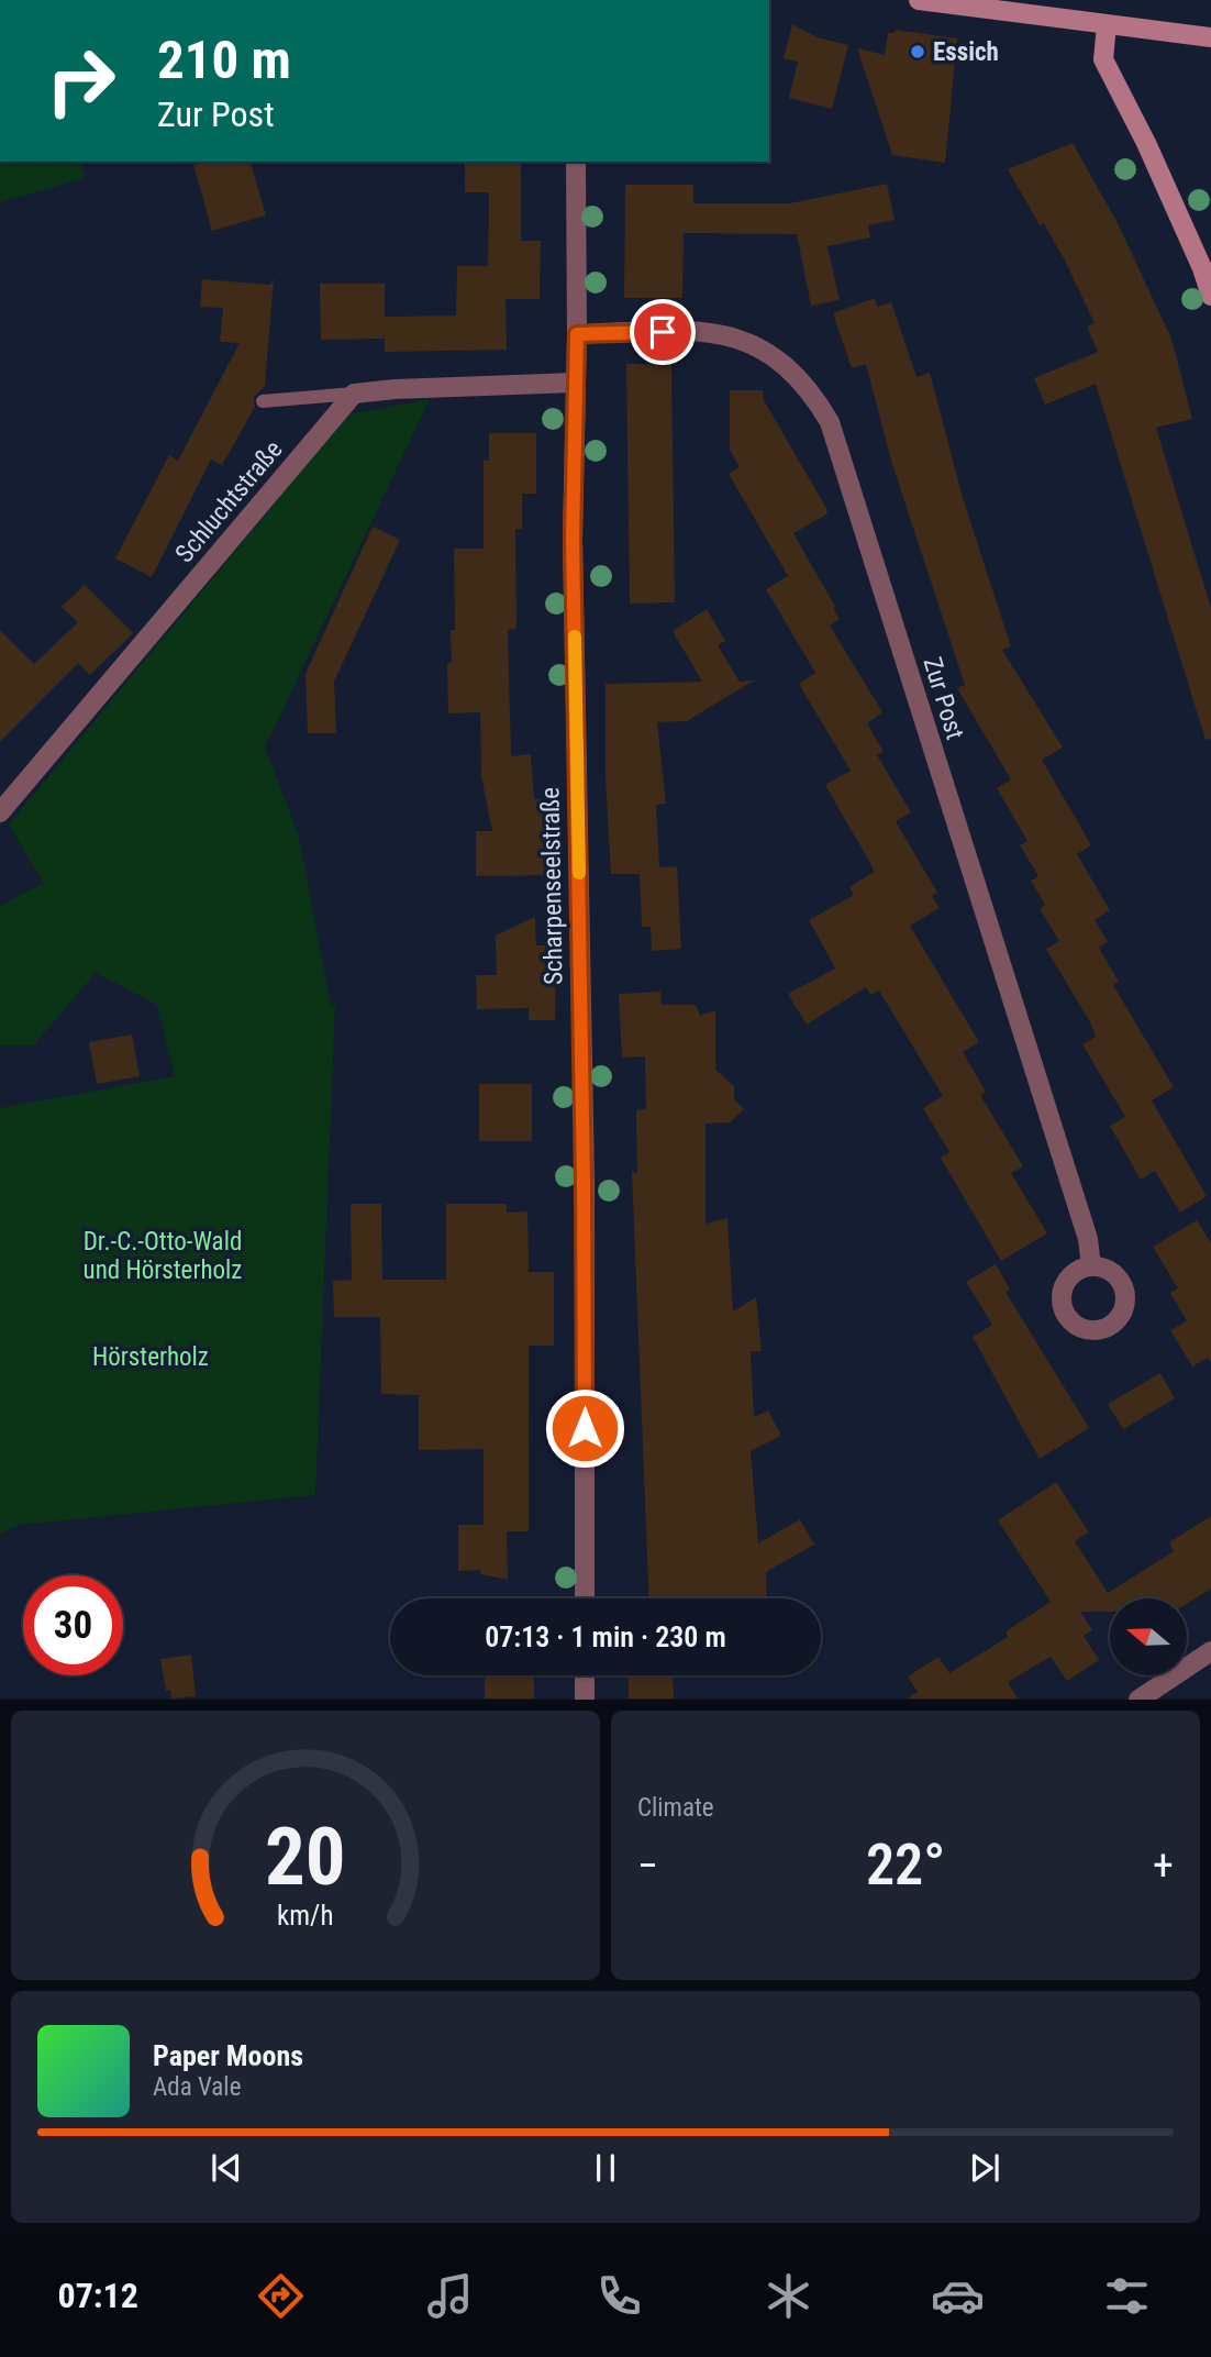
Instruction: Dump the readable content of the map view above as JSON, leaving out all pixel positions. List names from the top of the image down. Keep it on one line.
{"streets":{"street":["Schluchtstraße","Zur Post","Scharpenseelstraße"]},"crossings":[["Zur Post","Scharpenseelstraße"]],"parks":["Dr.-C.-Otto-Wald und Hörsterholz","Hörsterholz"],"places":["Essich"],"north":"left","page":{"turn":["210 m","Zur Post"],"limit":"30","trip":"07:13 · 1 min · 230 m","tile":"Climate","heat":["−","22°","+"],"song":["Paper Moons","Ada Vale"],"tabs":"07:12","gauge":["20","km/h"]}}
